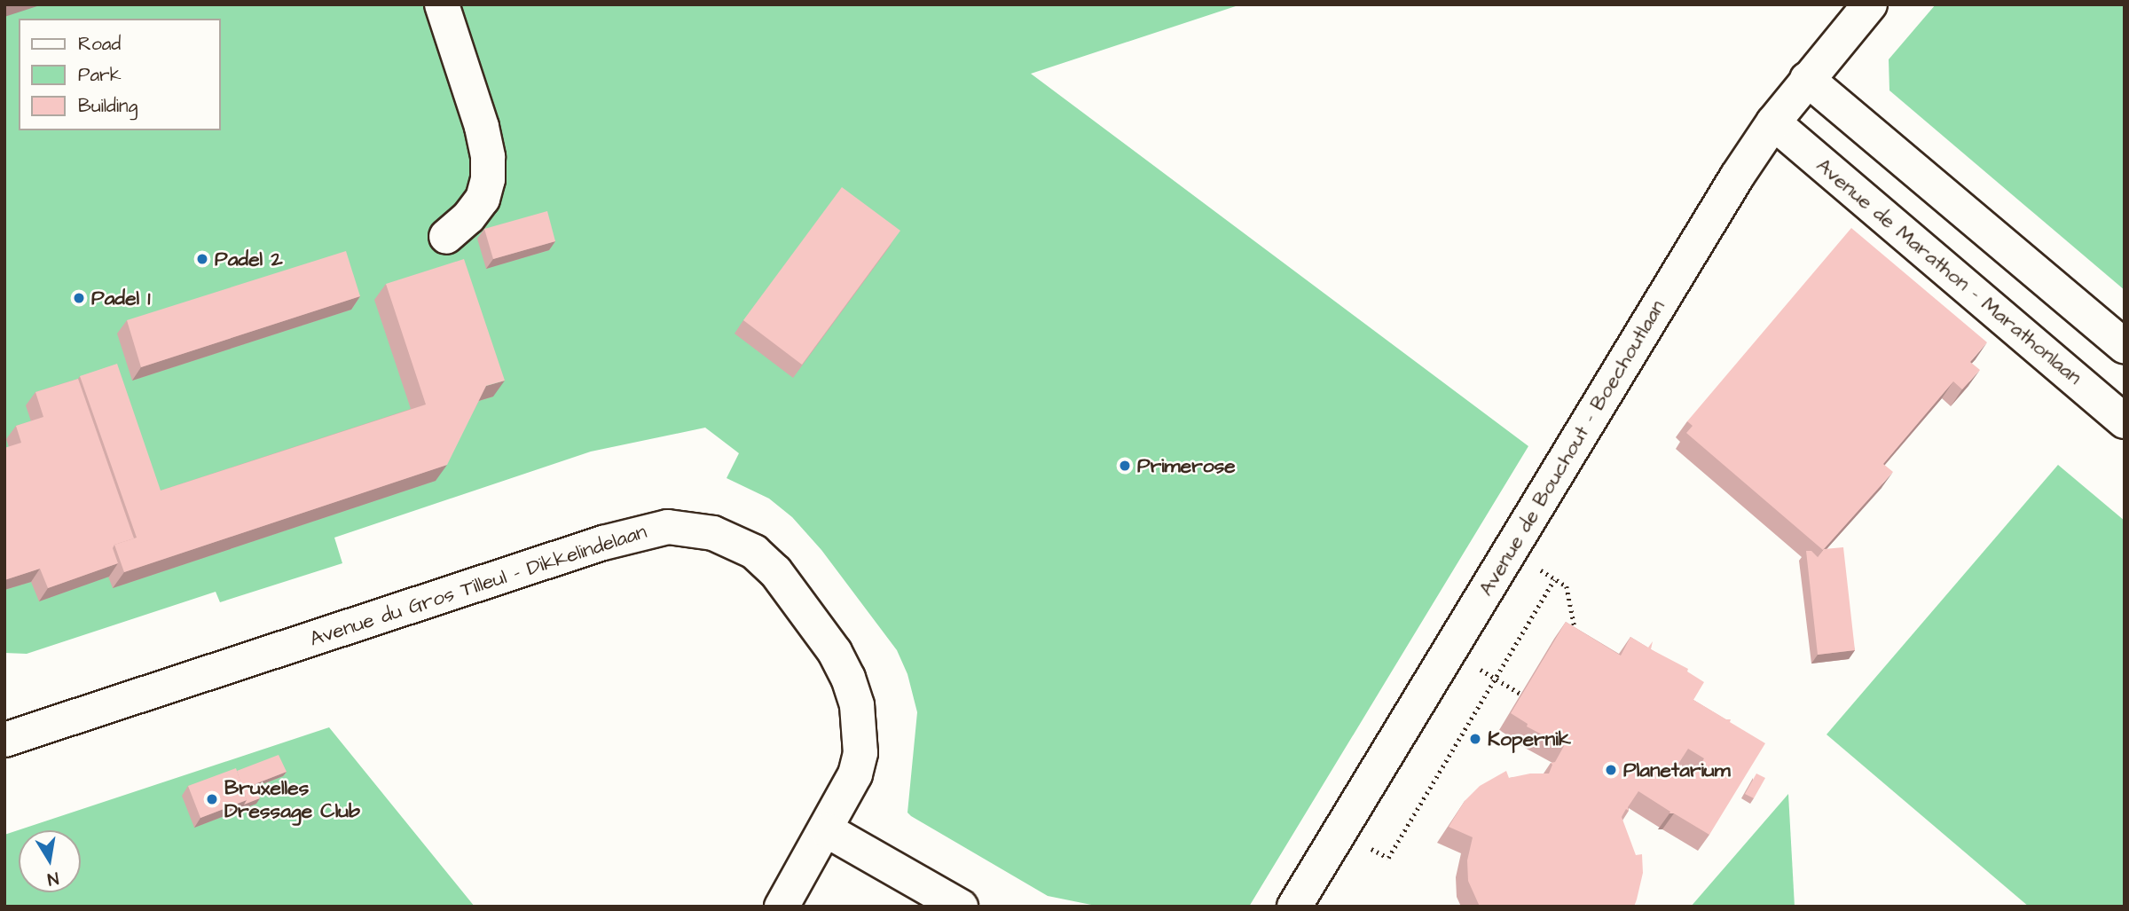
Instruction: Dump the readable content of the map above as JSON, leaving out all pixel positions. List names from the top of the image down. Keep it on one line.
{"streets":{"street":["Avenue de Marathon - Marathonlaan","Avenue de Bouchout - Boechoutlaan","Avenue du Gros Tilleul - Dikkelindelaan"]},"crossings":[["Avenue de Marathon - Marathonlaan","Avenue de Bouchout - Boechoutlaan"]],"places":["Padel 2","Padel 1","Primerose","Kopernik","Planetarium","Bruxelles Dressage Club"],"legend":["Road","Park","Building"],"north":"bottom"}
